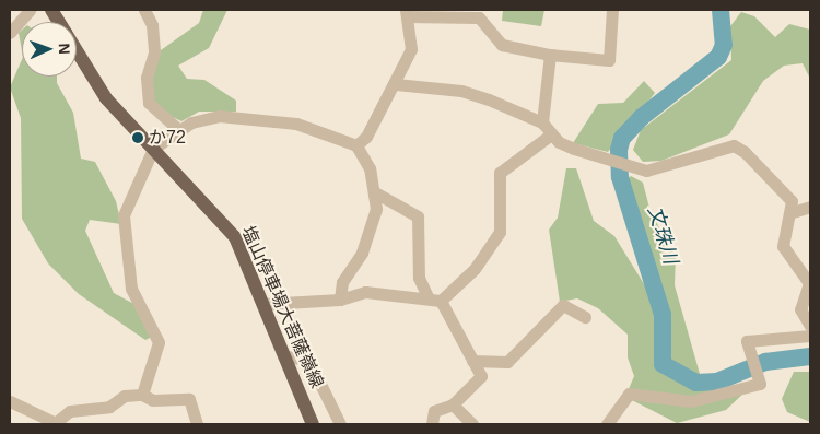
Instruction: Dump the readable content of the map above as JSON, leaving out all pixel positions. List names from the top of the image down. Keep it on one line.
{"streets":{"main road":["塩山停車場大菩薩嶺線"]},"water":["文珠川"],"places":["か72"],"north":"right"}
